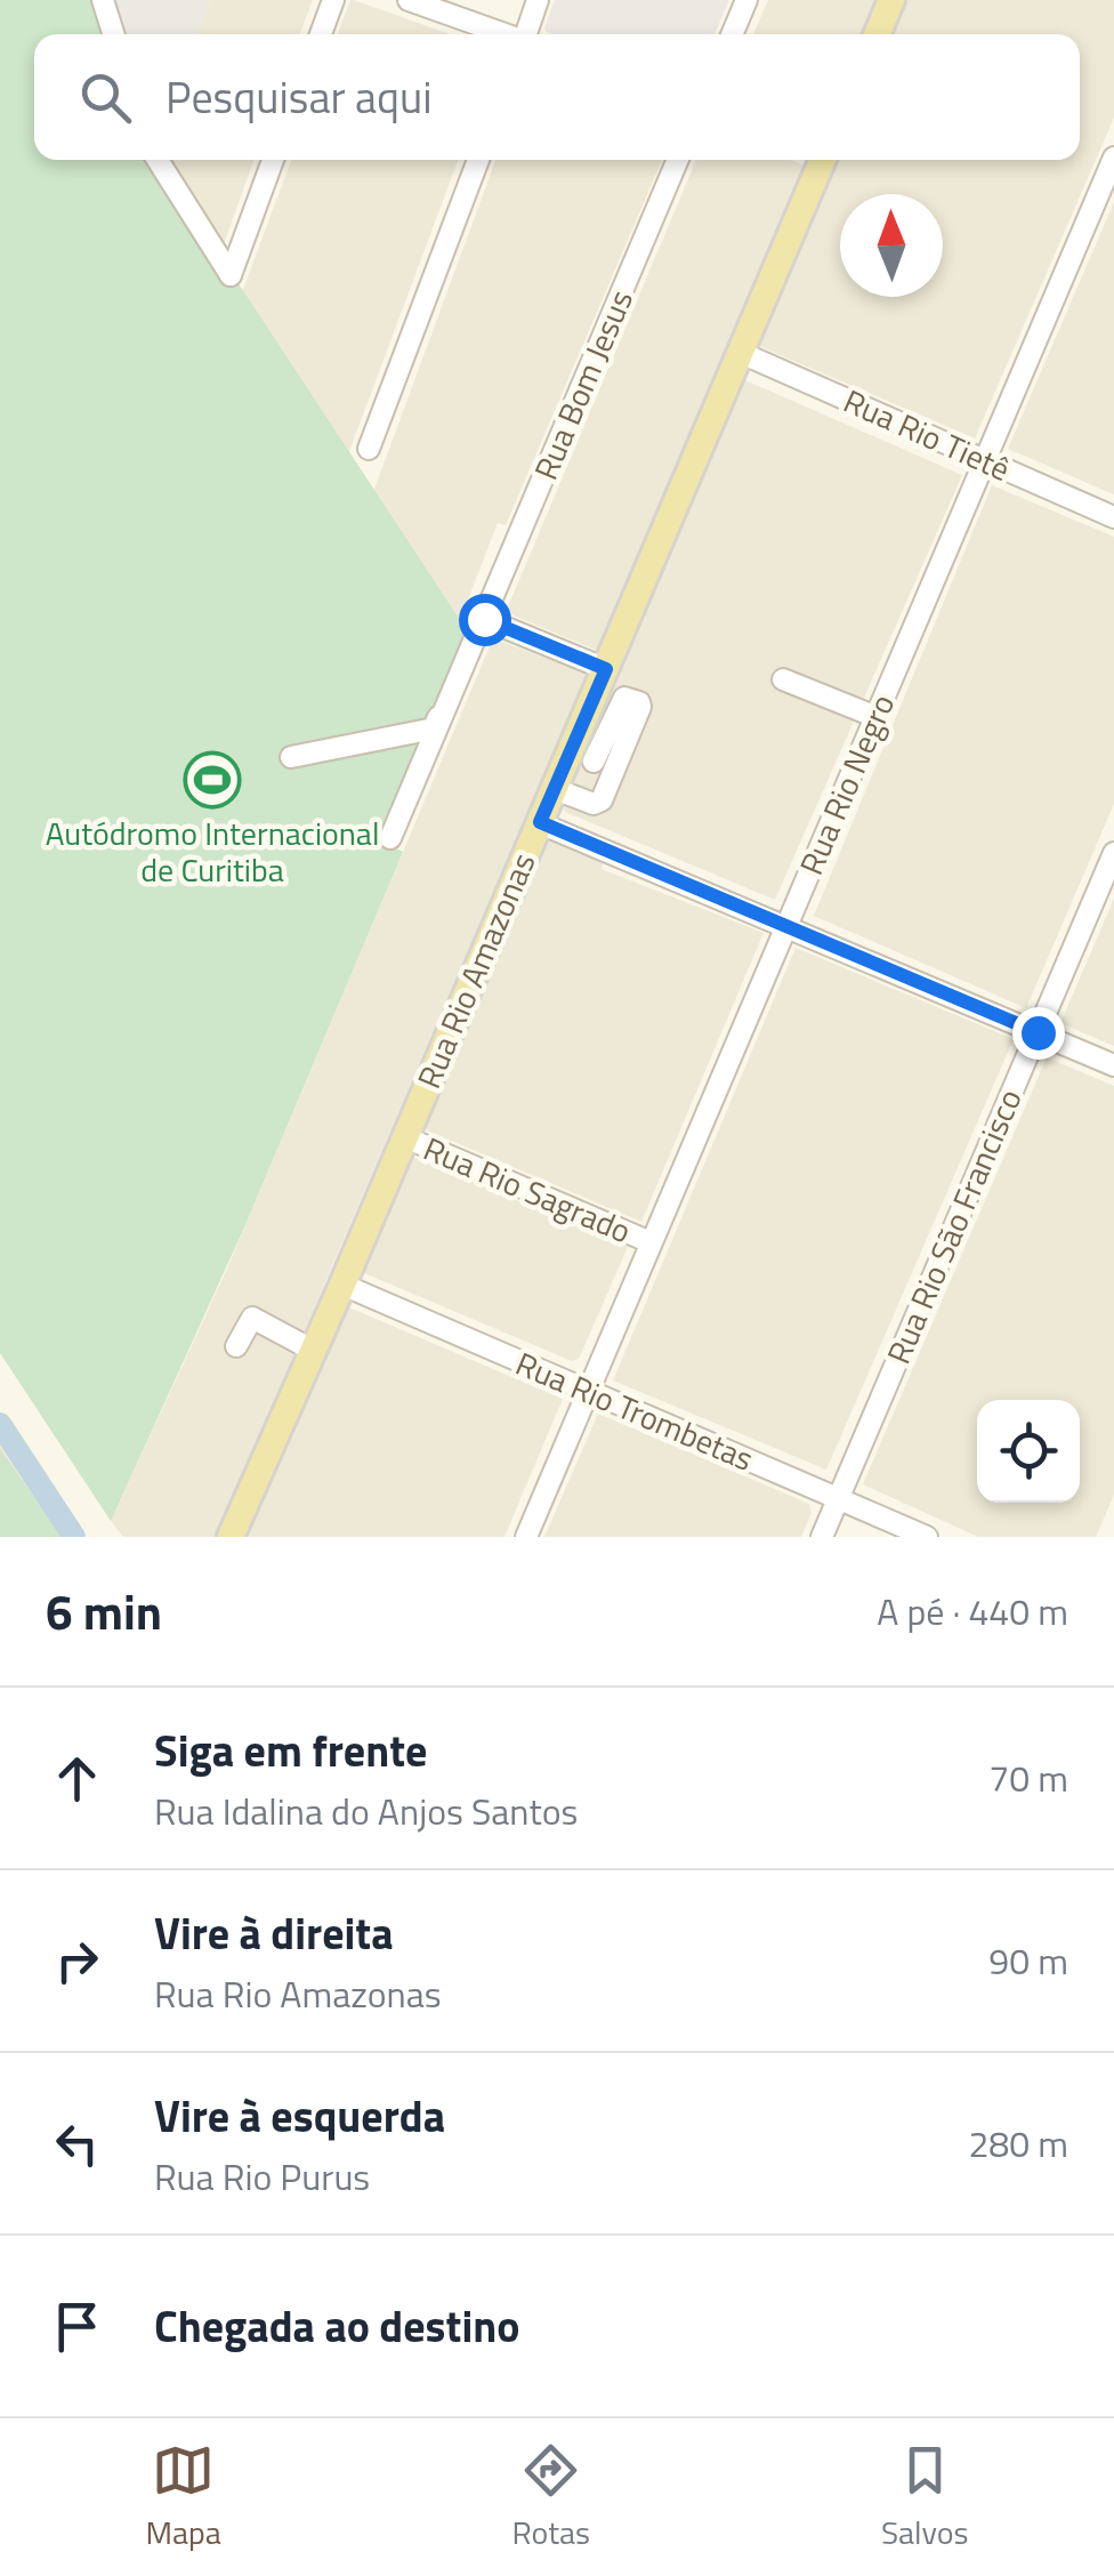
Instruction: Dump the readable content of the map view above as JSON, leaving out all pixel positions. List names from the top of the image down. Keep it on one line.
{"streets":{"main road":["Rua Rio Amazonas"],"street":["Rua Bom Jesus","Rua Rio Tietê","Rua Rio Negro","Rua Rio Sagrado","Rua Rio São Francisco","Rua Rio Trombetas"]},"crossings":[["Rua Rio Tietê","Rua Rio Negro"],["Rua Rio Tietê","Rua Rio Amazonas"],["Rua Rio Negro","Rua Rio Sagrado"],["Rua Rio Negro","Rua Rio Trombetas"],["Rua Rio Amazonas","Rua Rio Sagrado"],["Rua Rio Amazonas","Rua Rio Trombetas"],["Rua Rio São Francisco","Rua Rio Trombetas"]],"places":{"sports":["Autódromo Internacional de Curitiba"]},"north":"top","page":{"search":"Pesquisar aqui","heading":["6 min","A pé · 440 m"],"list":[["Siga em frente","Rua Idalina do Anjos Santos","70 m"],["Vire à direita","Rua Rio Amazonas","90 m"],["Vire à esquerda","Rua Rio Purus","280 m"],"Chegada ao destino"],"nav":["Mapa","Rotas","Salvos"]}}
